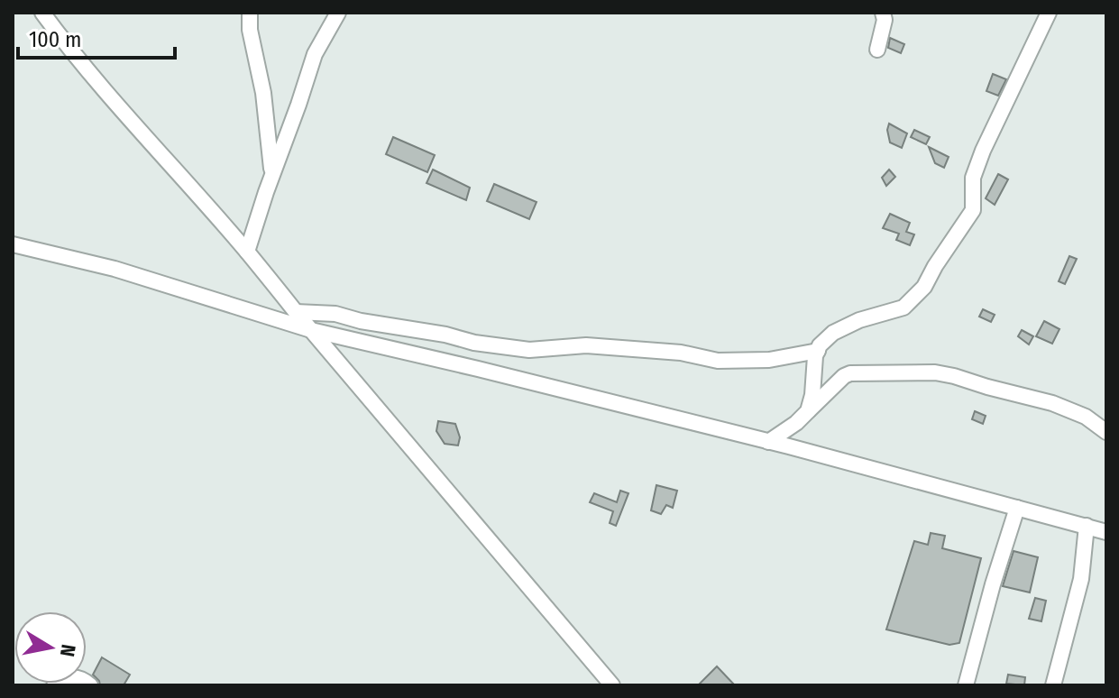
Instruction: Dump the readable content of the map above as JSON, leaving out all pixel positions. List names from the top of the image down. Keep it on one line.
{"scale_bar":"100 m","north":"right"}
